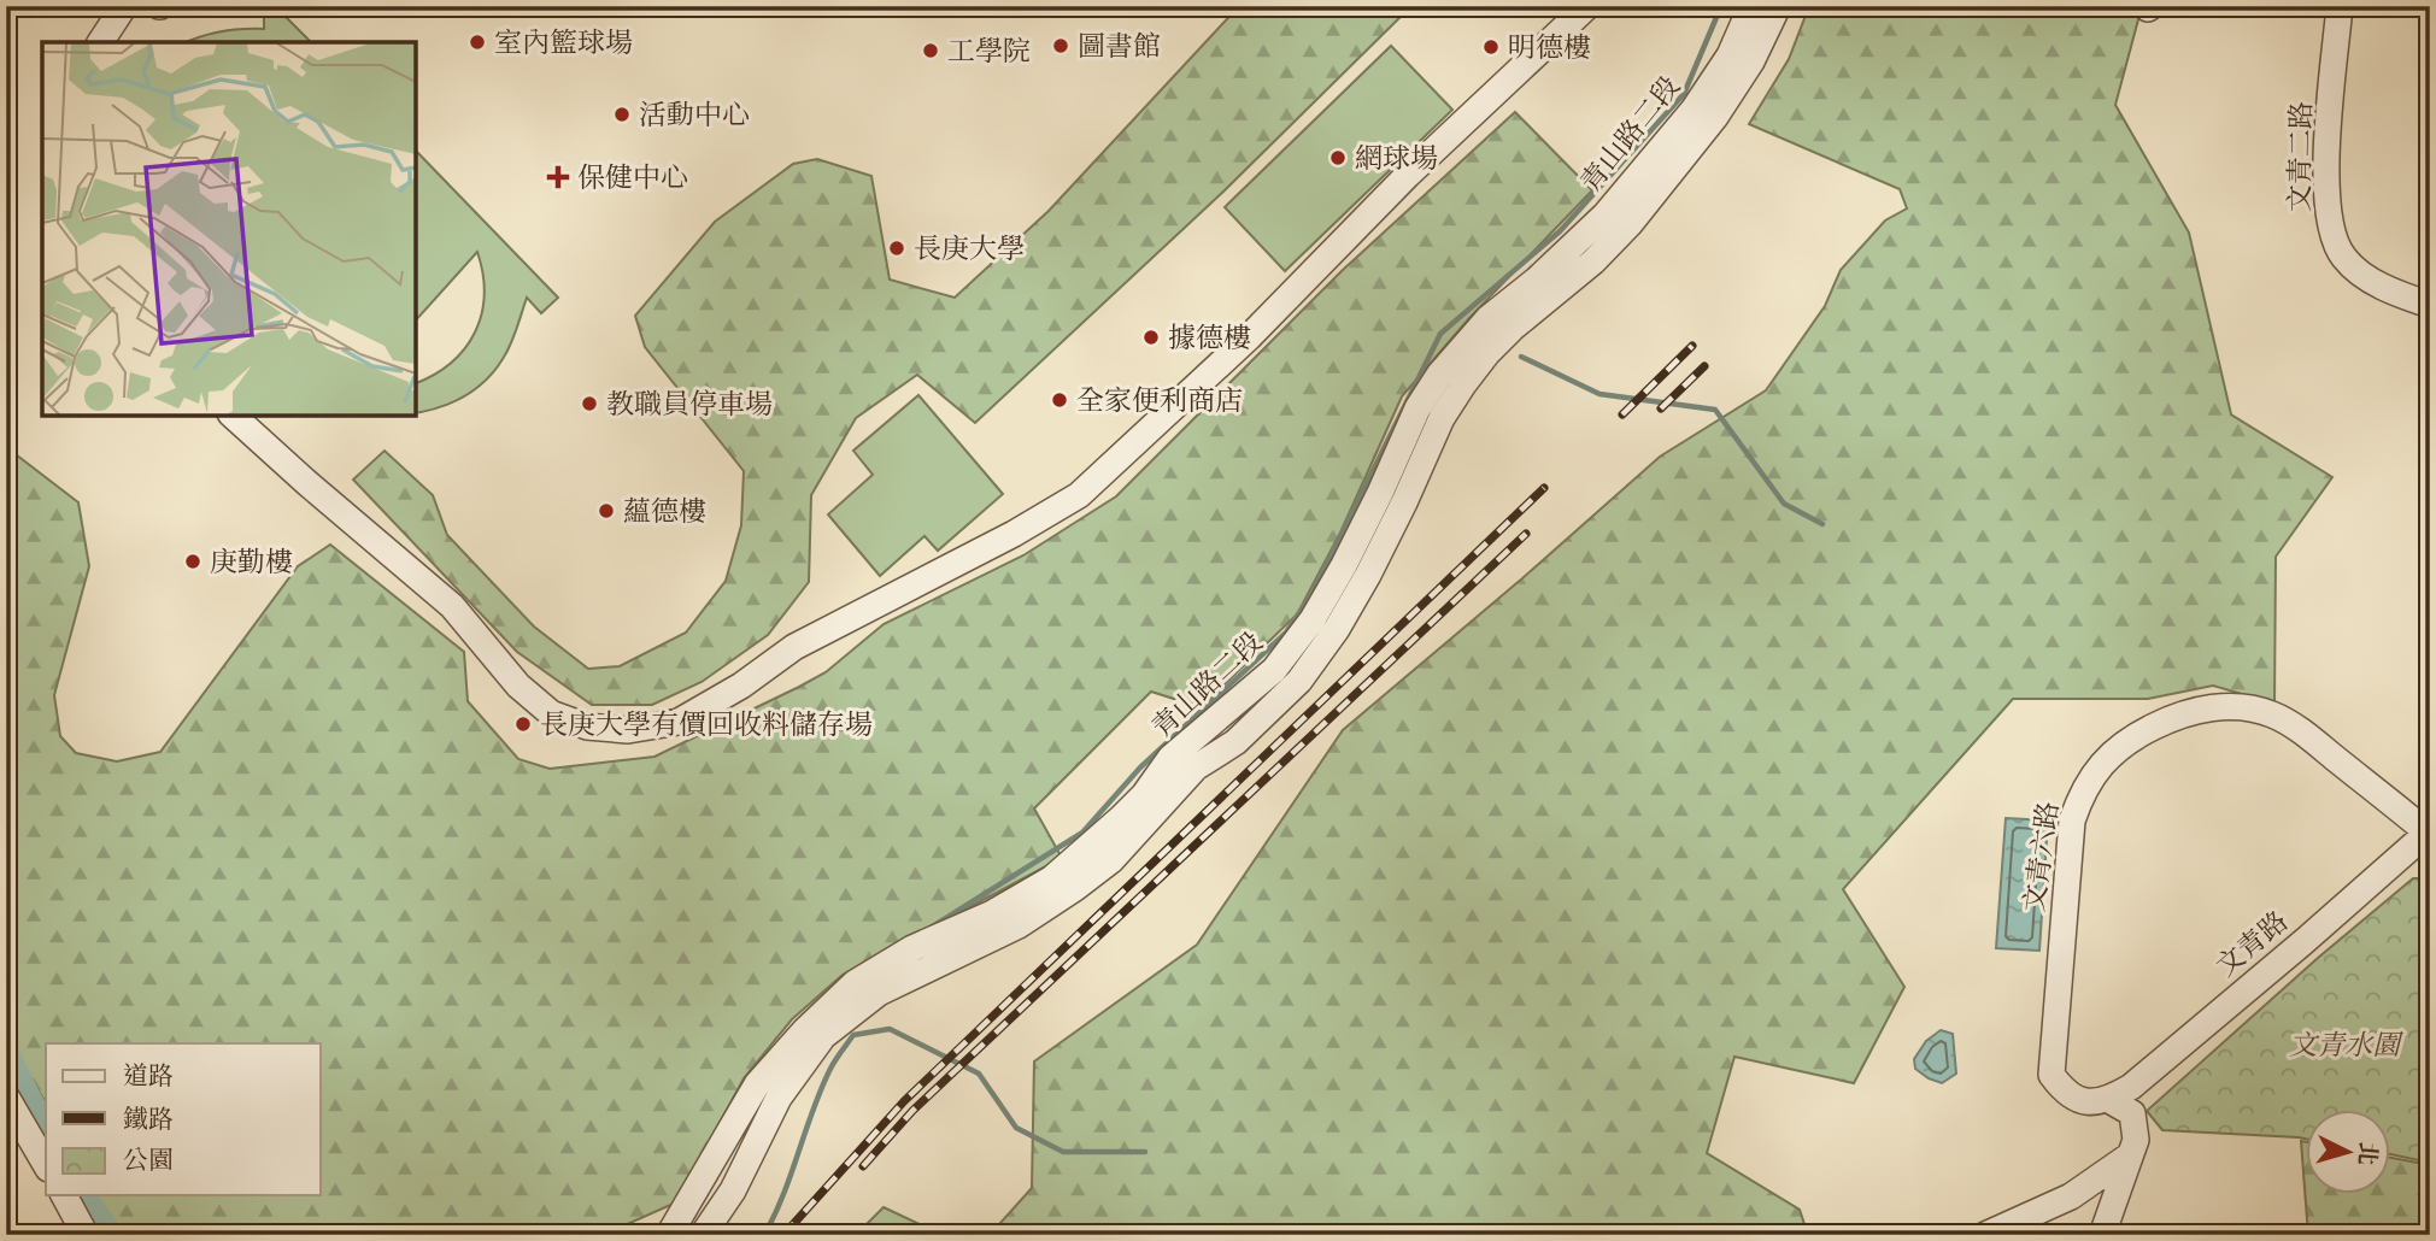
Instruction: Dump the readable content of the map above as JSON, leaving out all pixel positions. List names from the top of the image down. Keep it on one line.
{"streets":{"street":["青山路二段","文青二路","文青六路","文青路"]},"crossings":[["文青六路","文青路"]],"parks":["文青水園"],"places":{"other":["室內籃球場","圖書館","明德樓","工學院","活動中心","網球場","長庚大學","據德樓","全家便利商店","教職員停車場","蘊德樓","庚勤樓","長庚大學有價回收料儲存場"],"health":["保健中心"]},"legend":["道路","鐵路","公園"],"north":"right"}
